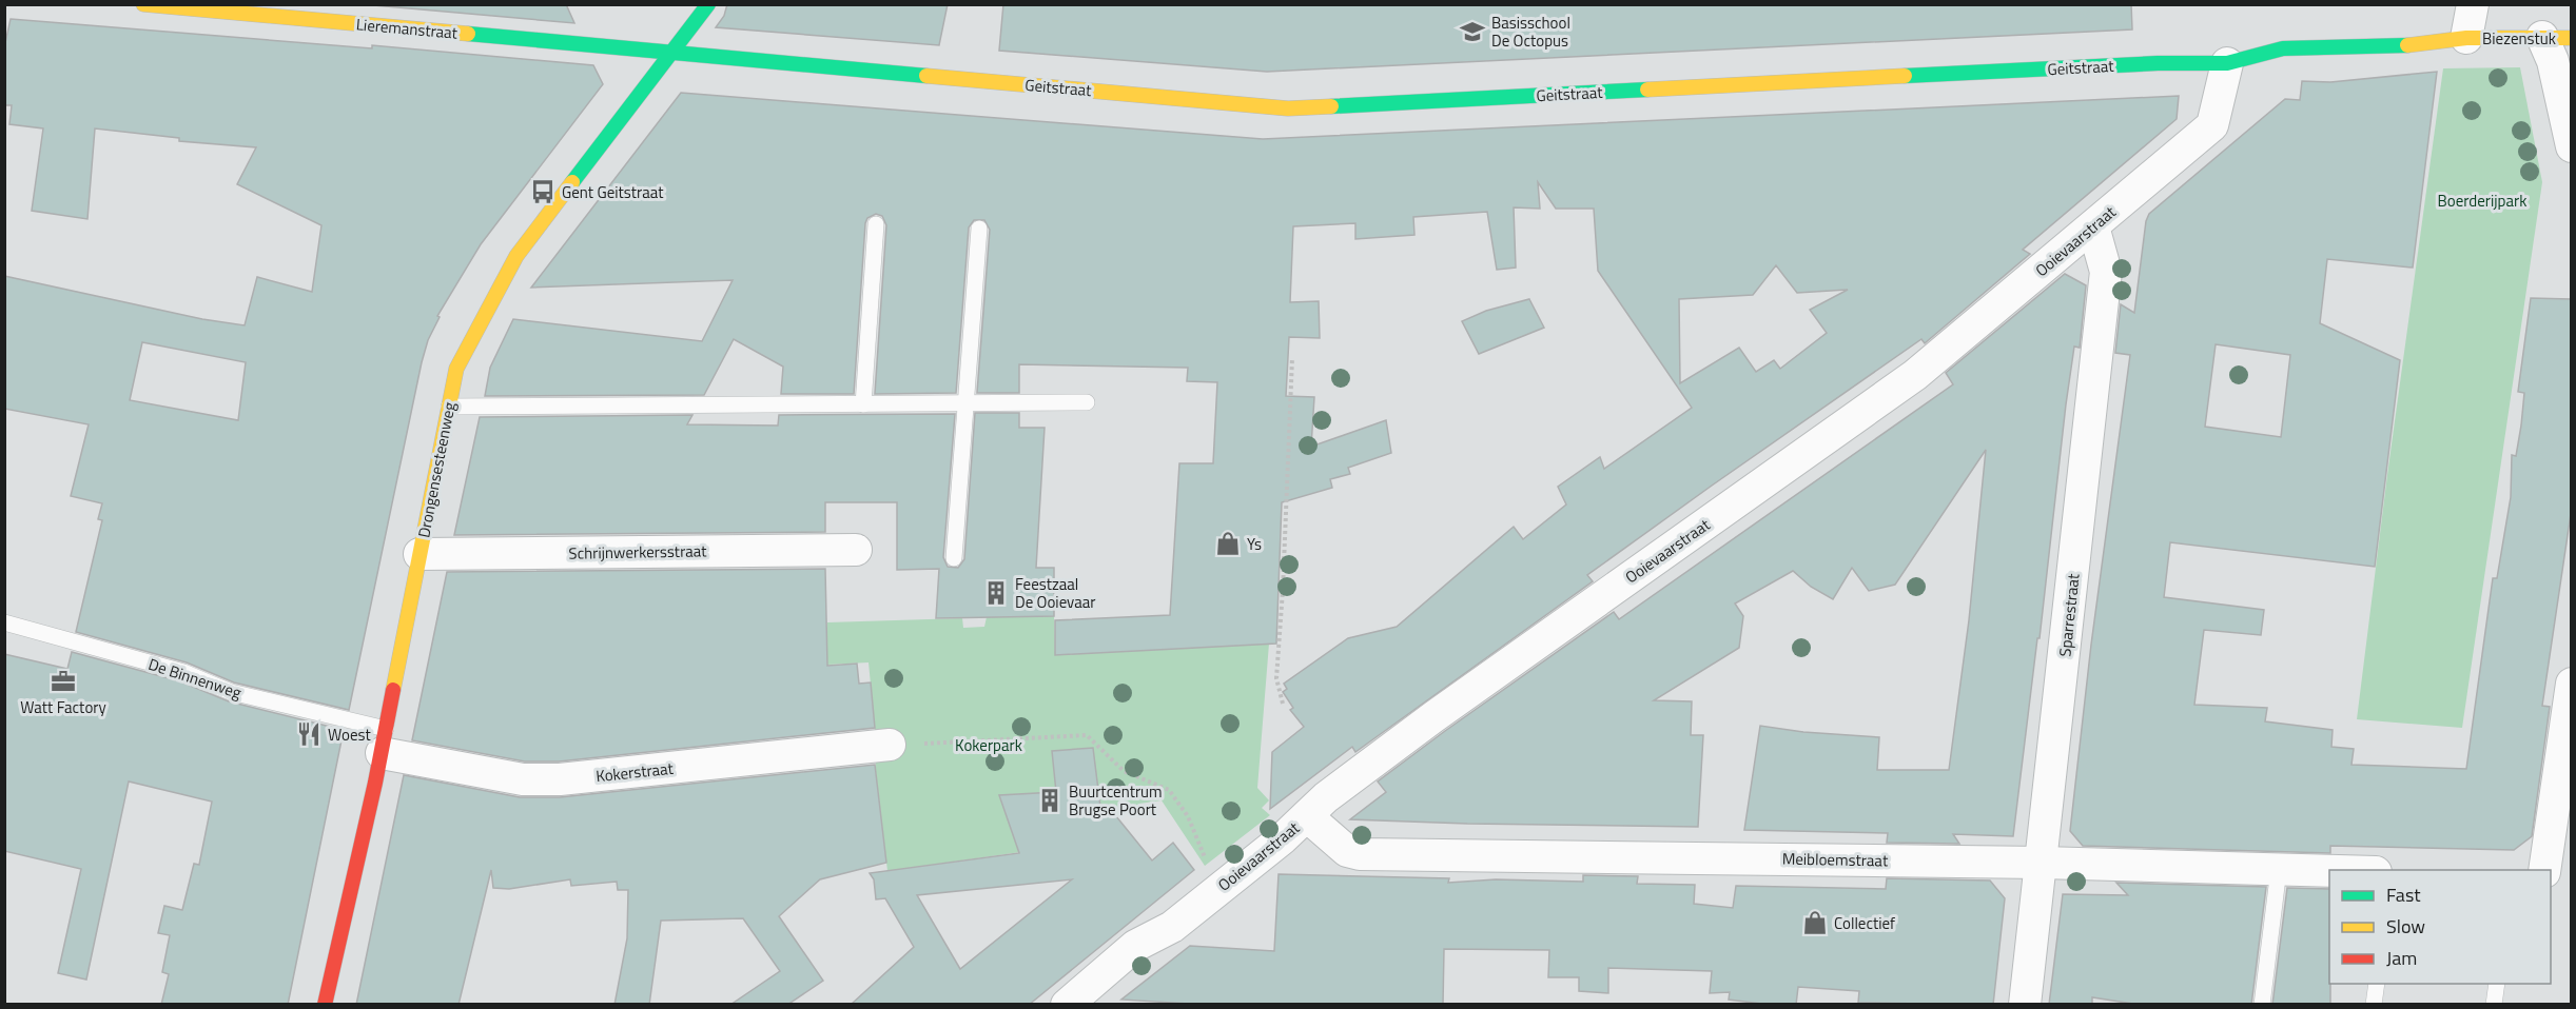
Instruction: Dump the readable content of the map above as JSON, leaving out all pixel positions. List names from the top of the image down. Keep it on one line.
{"streets":{"street":["Lieremanstraat","Biezenstuk","Geitstraat","Ooievaarstraat","Drongensesteenweg","Schrijnwerkersstraat","Sparrestraat","Kokerstraat","Meibloemstraat"],"lane":["De Binnenweg"]},"crossings":[["Lieremanstraat","Geitstraat"],["Lieremanstraat","Drongensesteenweg"],["Biezenstuk","Geitstraat"],["Geitstraat","Ooievaarstraat"],["Geitstraat","Drongensesteenweg"],["Ooievaarstraat","Sparrestraat"],["Ooievaarstraat","Meibloemstraat"],["Drongensesteenweg","Schrijnwerkersstraat"],["Drongensesteenweg","De Binnenweg"],["Drongensesteenweg","Kokerstraat"],["Sparrestraat","Meibloemstraat"],["De Binnenweg","Kokerstraat"]],"parks":["Boerderijpark","Kokerpark"],"places":{"school or university":["Basisschool De Octopus"],"bus stop":["Gent Geitstraat"],"shop":["Ys","Collectief"],"building":["Feestzaal De Ooievaar","Buurtcentrum Brugse Poort"],"office":["Watt Factory"],"restaurant":["Woest"]},"legend":["Fast","Slow","Jam"]}
